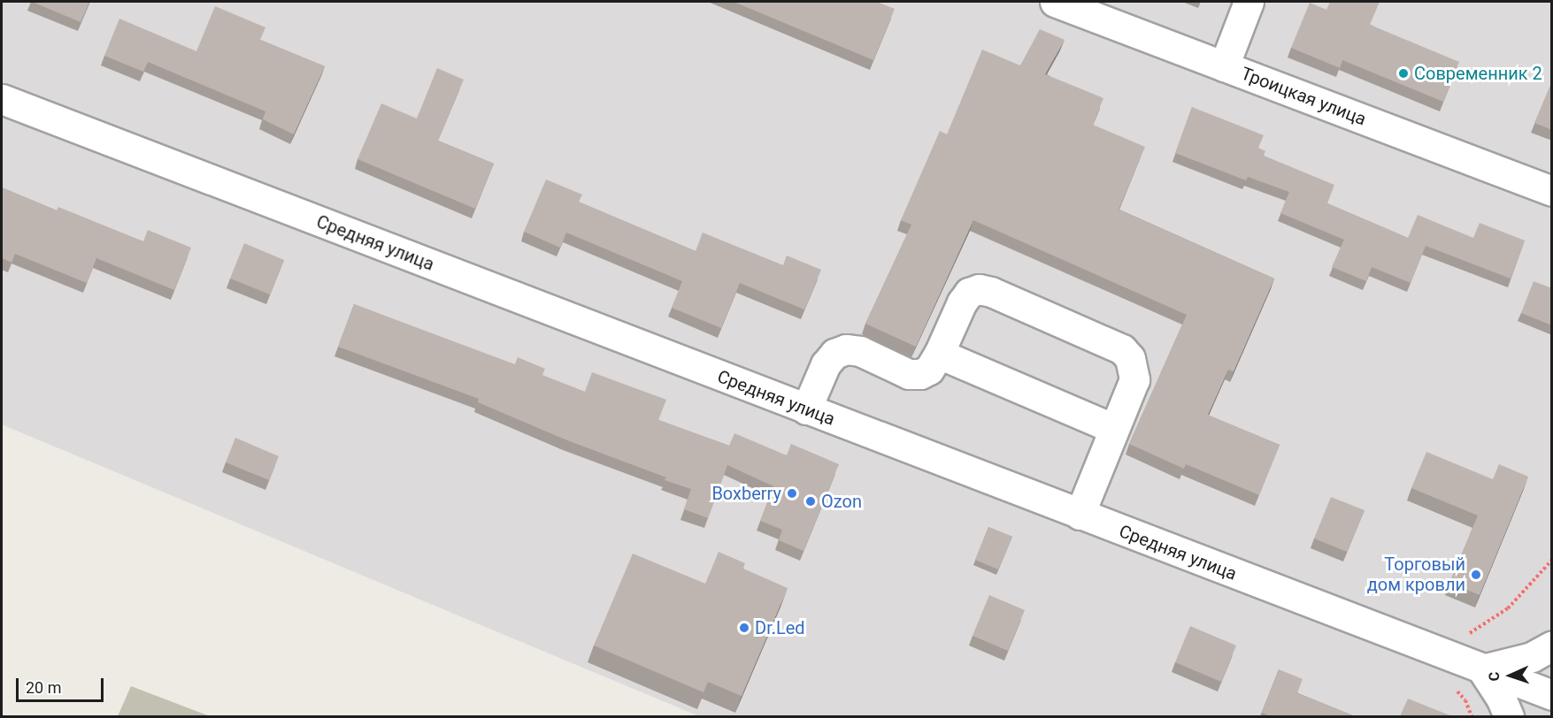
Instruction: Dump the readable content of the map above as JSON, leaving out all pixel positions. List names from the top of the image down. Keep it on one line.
{"streets":{"street":["Троицкая улица","Средняя улица"]},"places":["Современник 2","Boxberry","Ozon","Торговый дом кровли","Dr.Led"],"scale_bar":"20 m","north":"left"}
